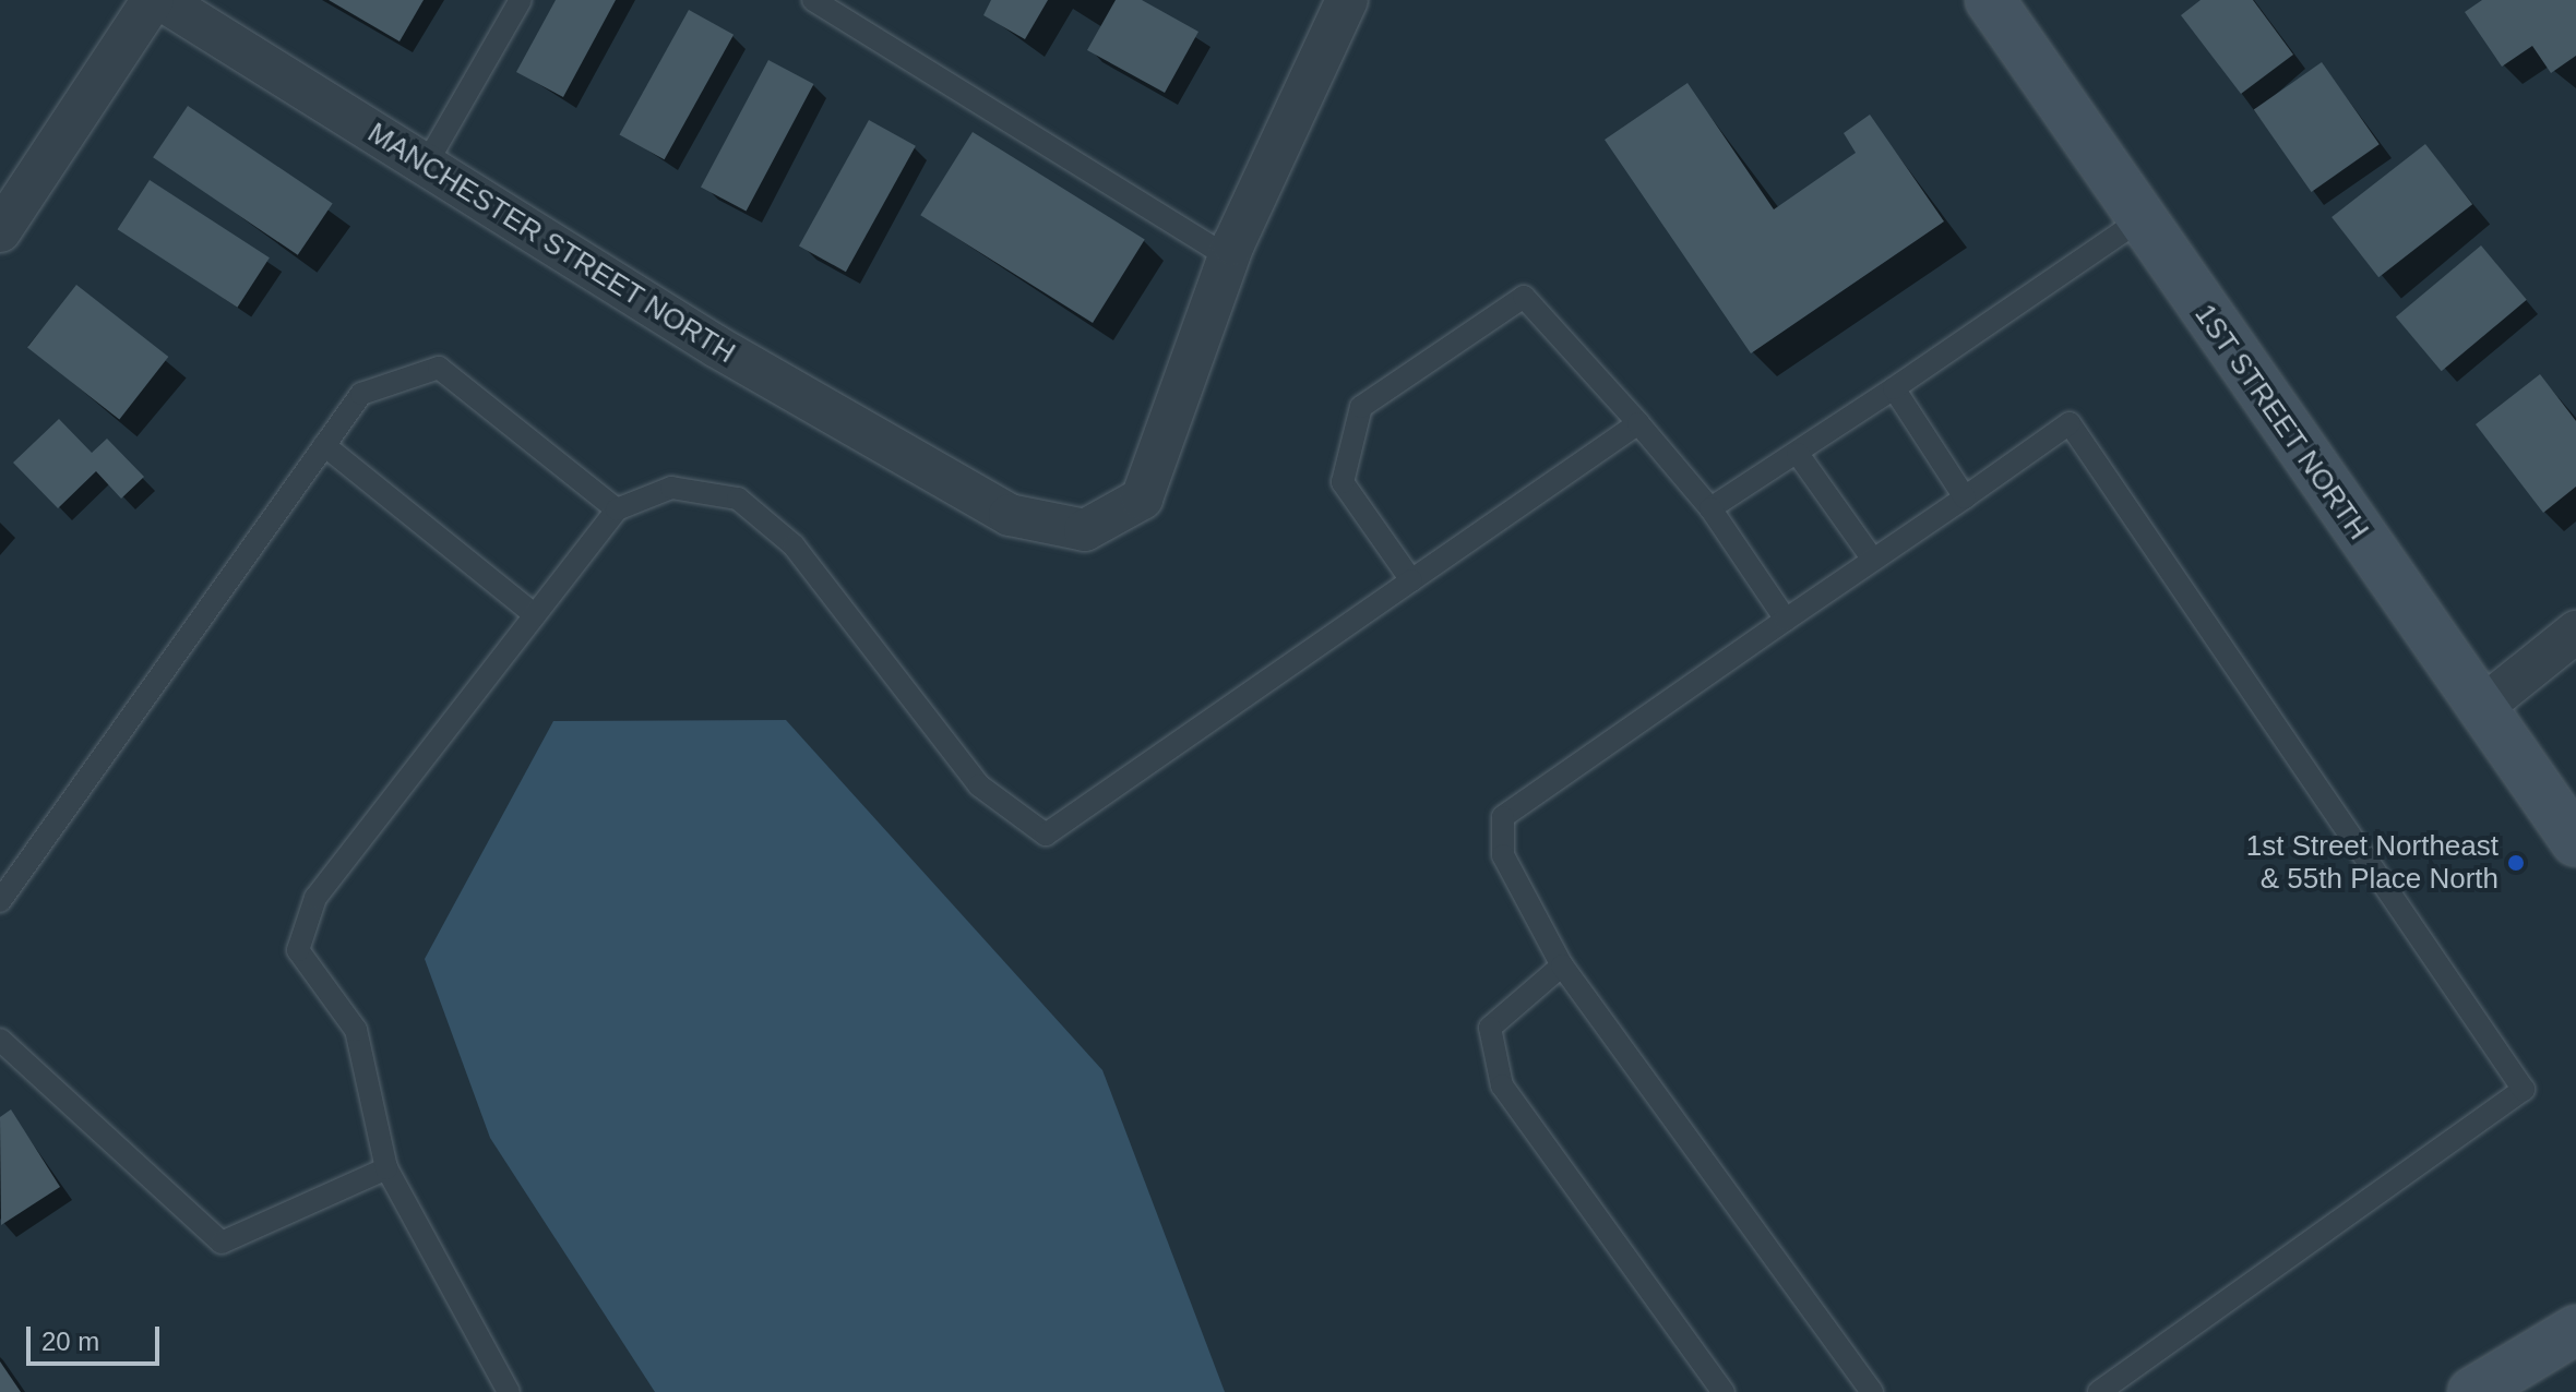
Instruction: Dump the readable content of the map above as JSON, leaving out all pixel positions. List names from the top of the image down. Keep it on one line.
{"streets":{"street":["MANCHESTER STREET NORTH","1ST STREET NORTH"]},"places":["1st Street Northeast & 55th Place North"],"scale_bar":"20 m"}
